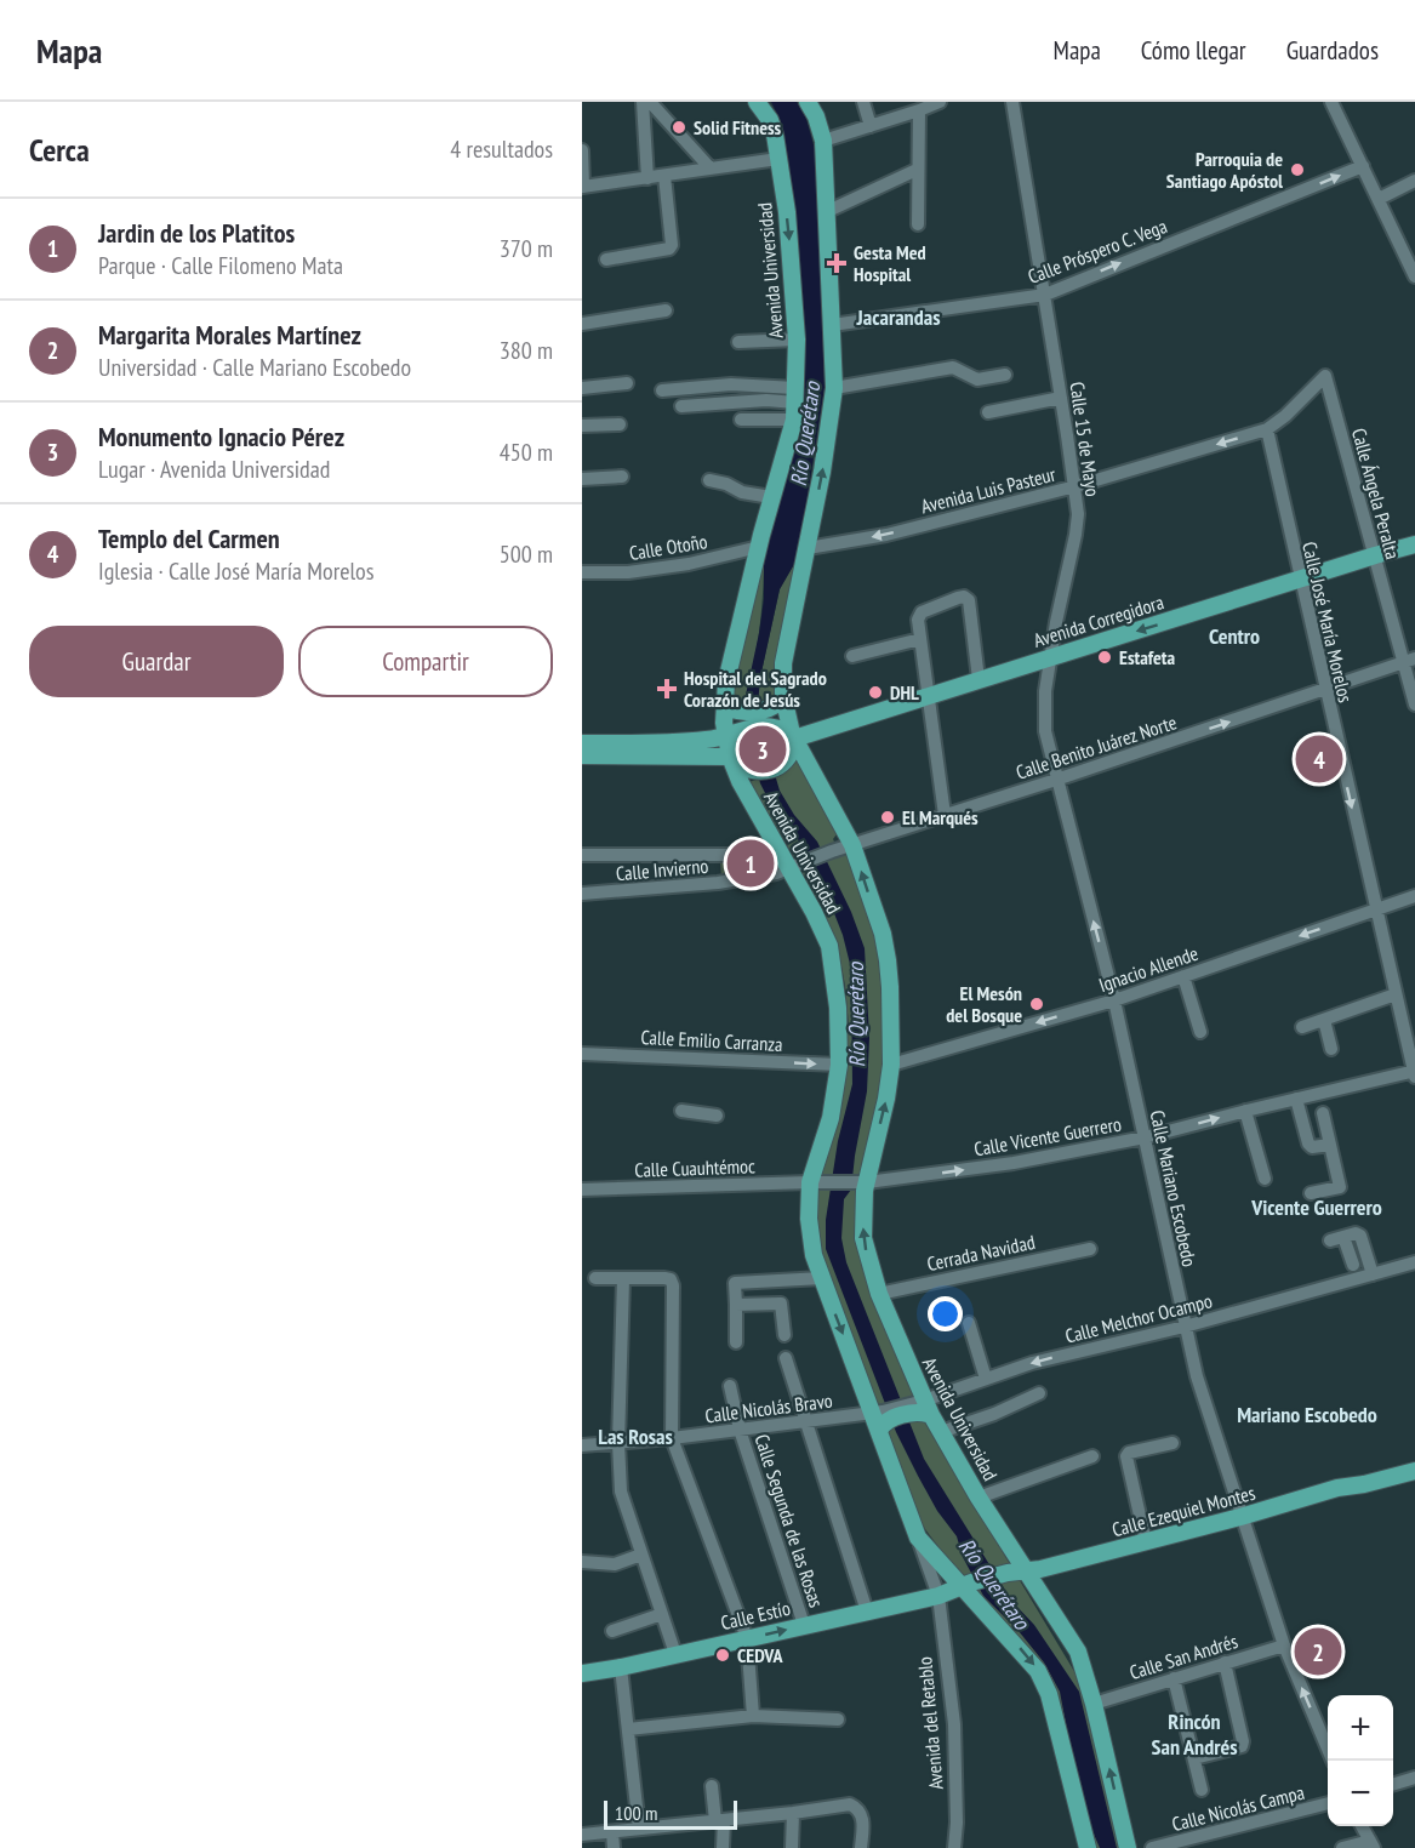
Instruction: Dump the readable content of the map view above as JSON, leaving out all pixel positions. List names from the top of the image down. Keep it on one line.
{"streets":{"main road":["Avenida Universidad","Avenida Corregidora","Calle Ezequiel Montes","Calle Estío"],"street":["Calle Próspero C. Vega","Calle 15 de Mayo","Avenida Luis Pasteur","Calle Ángela Peralta","Calle Otoño","Calle José María Morelos","Calle Benito Juárez Norte","Calle Invierno","Ignacio Allende","Calle Emilio Carranza","Calle Vicente Guerrero","Calle Cuauhtémoc","Calle Mariano Escobedo","Cerrada Navidad","Calle Melchor Ocampo","Calle Nicolás Bravo","Calle Segunda de las Rosas","Calle San Andrés","Avenida del Retablo","Calle Nicolás Campa"]},"crossings":[["Calle Próspero C. Vega","Avenida Universidad"],["Calle Próspero C. Vega","Calle 15 de Mayo"],["Avenida Universidad","Avenida Luis Pasteur"],["Avenida Universidad","Calle Otoño"],["Avenida Universidad","Avenida Corregidora"],["Avenida Universidad","Calle Benito Juárez Norte"],["Avenida Universidad","Calle Invierno"],["Avenida Universidad","Ignacio Allende"],["Avenida Universidad","Calle Emilio Carranza"],["Avenida Universidad","Calle Vicente Guerrero"],["Avenida Universidad","Calle Cuauhtémoc"],["Avenida Universidad","Cerrada Navidad"],["Avenida Universidad","Calle Melchor Ocampo"],["Avenida Universidad","Calle Nicolás Bravo"],["Avenida Universidad","Calle Ezequiel Montes"],["Avenida Universidad","Calle San Andrés"],["Avenida Universidad","Avenida del Retablo"],["Calle 15 de Mayo","Avenida Luis Pasteur"],["Calle 15 de Mayo","Avenida Corregidora"],["Calle 15 de Mayo","Calle Benito Juárez Norte"],["Calle 15 de Mayo","Calle Mariano Escobedo"],["Avenida Luis Pasteur","Calle Ángela Peralta"],["Avenida Luis Pasteur","Calle José María Morelos"],["Calle Ángela Peralta","Avenida Corregidora"],["Calle Ángela Peralta","Calle Benito Juárez Norte"],["Avenida Corregidora","Calle José María Morelos"],["Calle José María Morelos","Calle Benito Juárez Norte"],["Calle José María Morelos","Ignacio Allende"],["Calle José María Morelos","Calle Vicente Guerrero"],["Calle Benito Juárez Norte","Calle Invierno"],["Calle Benito Juárez Norte","Calle Mariano Escobedo"],["Ignacio Allende","Calle Mariano Escobedo"],["Calle Vicente Guerrero","Calle Cuauhtémoc"],["Calle Vicente Guerrero","Calle Mariano Escobedo"],["Calle Mariano Escobedo","Calle Melchor Ocampo"],["Calle Mariano Escobedo","Calle Ezequiel Montes"],["Calle Mariano Escobedo","Calle San Andrés"],["Calle Nicolás Bravo","Calle Segunda de las Rosas"],["Calle Segunda de las Rosas","Calle Estío"],["Calle Estío","Avenida del Retablo"]],"one_way":["Calle Próspero C. Vega","Avenida Corregidora","Calle Benito Juárez Norte","Ignacio Allende","Calle Emilio Carranza","Calle Vicente Guerrero"],"districts":["Jacarandas","Centro","Vicente Guerrero","Mariano Escobedo","Las Rosas","Rincón San Andrés"],"water":["Río Querétaro"],"places":{"other":["Solid Fitness","Parroquia de Santiago Apóstol","Estafeta","DHL","El Marqués","El Mesón del Bosque","CEDVA"],"health":["Gesta Med Hospital","Hospital del Sagrado Corazón de Jesús"]},"scale_bar":"100 m","page":{"header":"Mapa","nav":["Mapa","Cómo llegar","Guardados"],"heading":["Cerca","4 resultados"],"list":[{"mark":"1","name":"Jardin de los Platitos","note":"Parque · Calle Filomeno Mata","value":"370 m"},{"mark":"2","name":"Margarita Morales Martínez","note":"Universidad · Calle Mariano Escobedo","value":"380 m"},{"mark":"3","name":"Monumento Ignacio Pérez","note":"Lugar · Avenida Universidad","value":"450 m"},{"mark":"4","name":"Templo del Carmen","note":"Iglesia · Calle José María Morelos","value":"500 m"}],"buttons":["Guardar","Compartir"],"pins":["3","4","1","2"],"map_buttons":["+","−"],"scale":"100 m"}}
